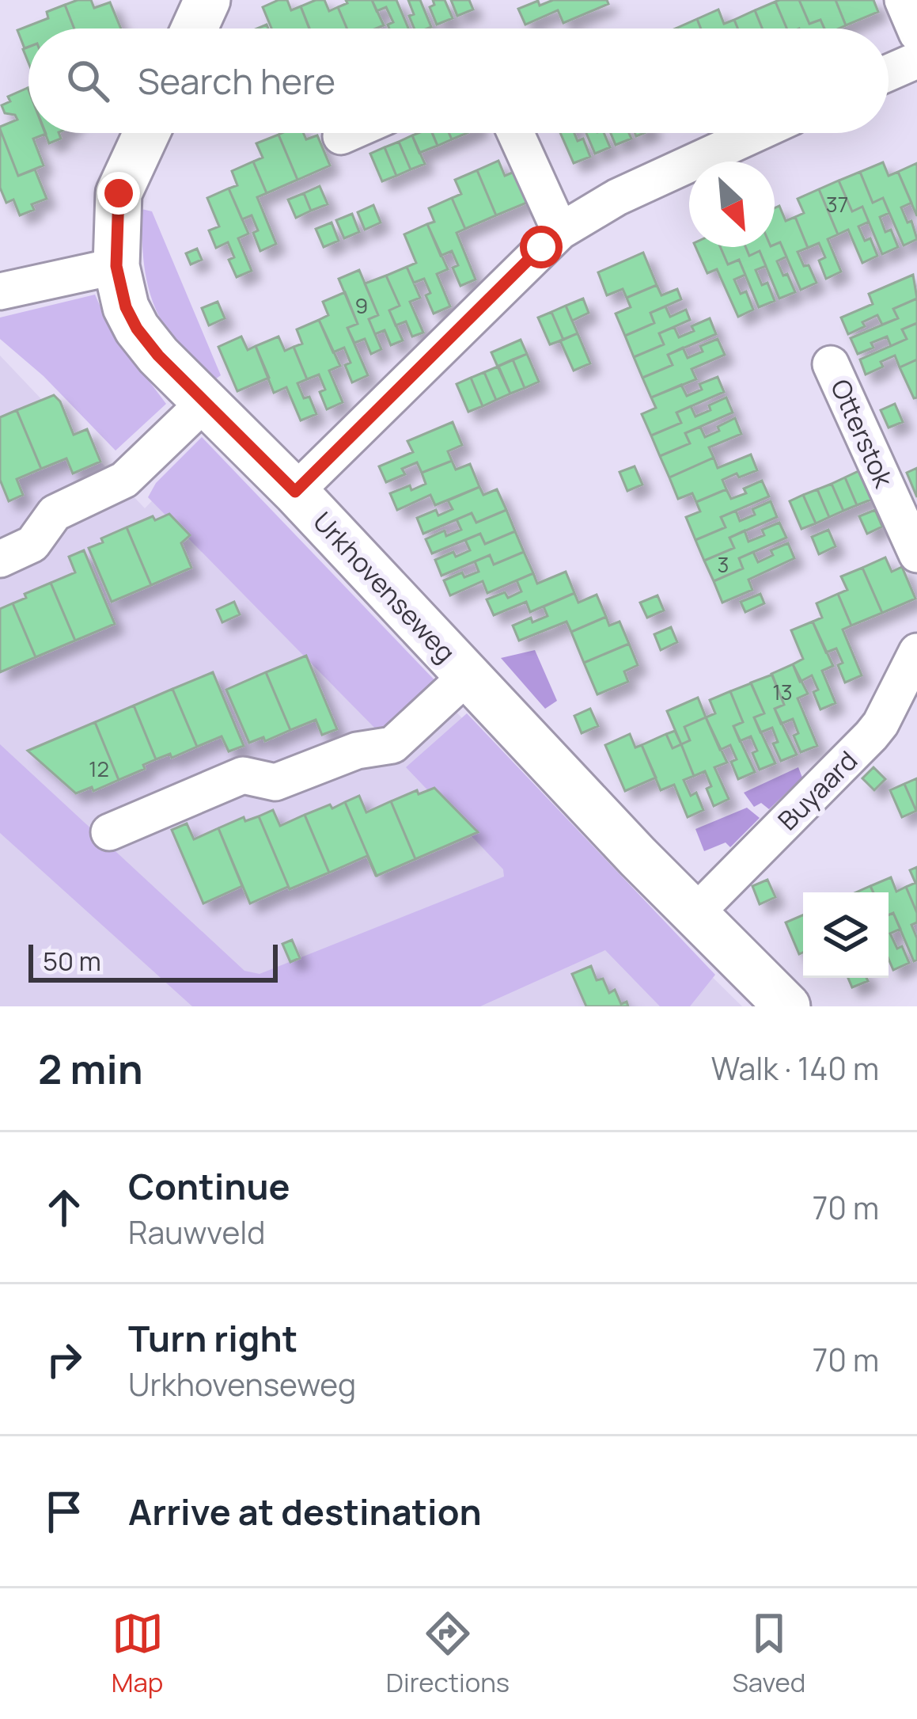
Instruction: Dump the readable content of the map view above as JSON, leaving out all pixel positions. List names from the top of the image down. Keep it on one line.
{"streets":{"street":["Otterstok","Urkhovenseweg","Buyaard"]},"crossings":[["Urkhovenseweg","Buyaard"]],"house_numbers":["37","9","3","13","12"],"scale_bar":"50 m","north":"bottom right","page":{"search":"Search here","scale":"50 m","heading":["2 min","Walk · 140 m"],"list":[["Continue","Rauwveld","70 m"],["Turn right","Urkhovenseweg","70 m"],"Arrive at destination"],"nav":["Map","Directions","Saved"]}}
